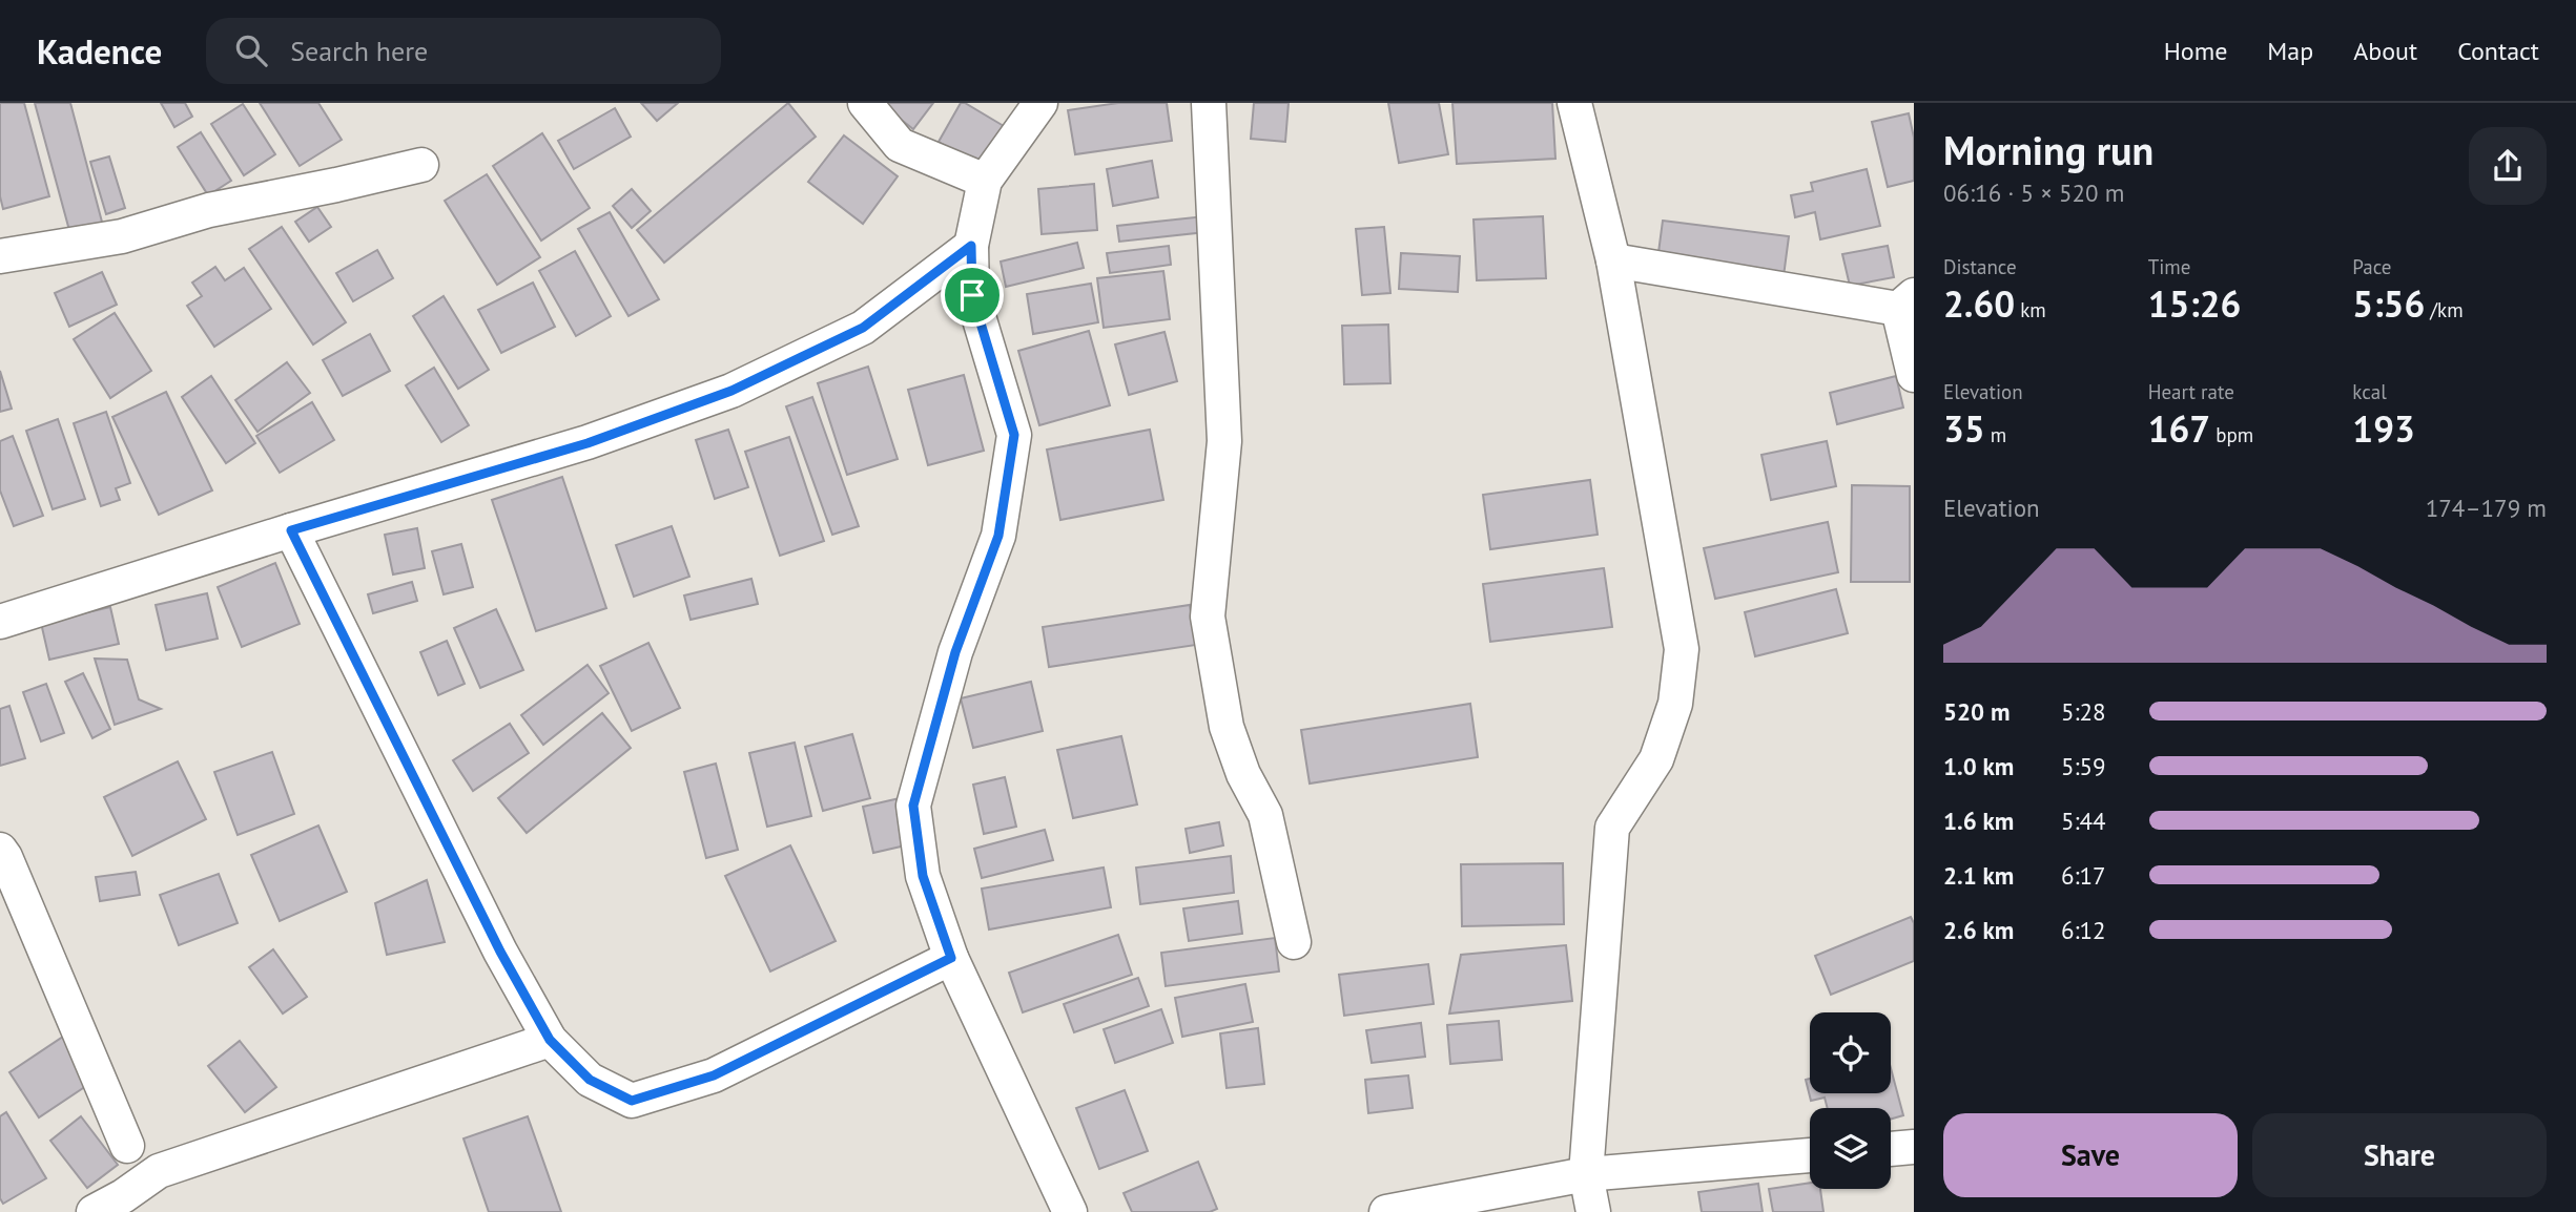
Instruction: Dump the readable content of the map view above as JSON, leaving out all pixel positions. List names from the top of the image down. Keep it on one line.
{"page":{"header":"Kadence","search":"Search here","nav":["Home","Map","About","Contact"],"heading":["Morning run","06:16 · 5 × 520 m"],"stats":[["Distance","2.60 km"],["Time","15:26"],["Pace","5:56 /km"],["Elevation","35 m"],["Heart rate","167 bpm"],["kcal","193"]],"chart":["Elevation","174–179 m"],"list":[{"name":"520 m","note":"5:28"},{"name":"1.0 km","note":"5:59"},{"name":"1.6 km","note":"5:44"},{"name":"2.1 km","note":"6:17"},{"name":"2.6 km","note":"6:12"}],"buttons":["Save","Share"]}}
